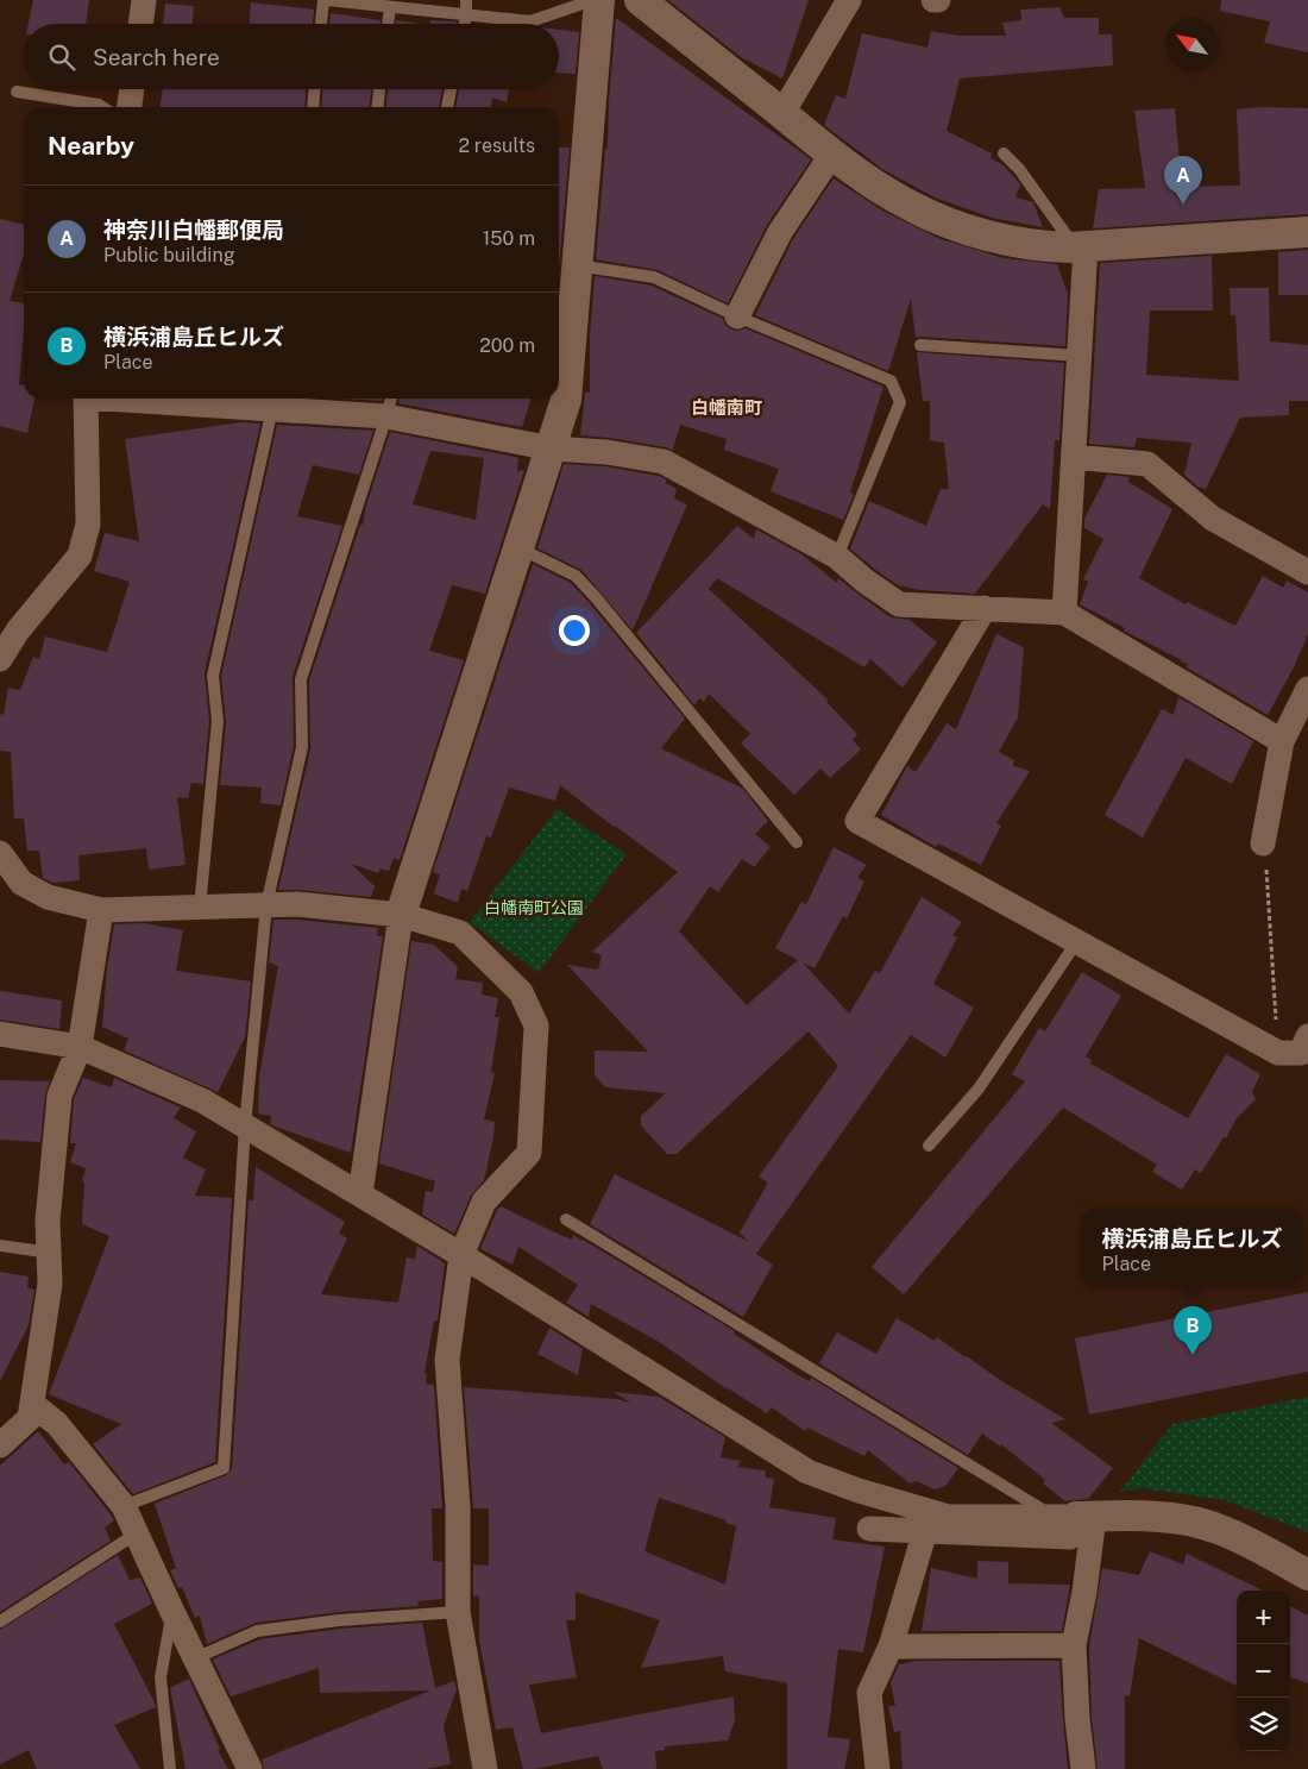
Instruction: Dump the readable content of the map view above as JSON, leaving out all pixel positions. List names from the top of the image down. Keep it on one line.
{"districts":["白幡南町"],"parks":["白幡南町公園"],"north":"top left","page":{"search":"Search here","heading":["Nearby","2 results"],"pins":["A","B"],"list":[{"mark":"A","name":"神奈川白幡郵便局","note":"Public building","value":"150 m"},{"mark":"B","name":"横浜浦島丘ヒルズ","note":"Place","value":"200 m"}],"popup":["横浜浦島丘ヒルズ","Place"],"map_buttons":["+","−"]}}
